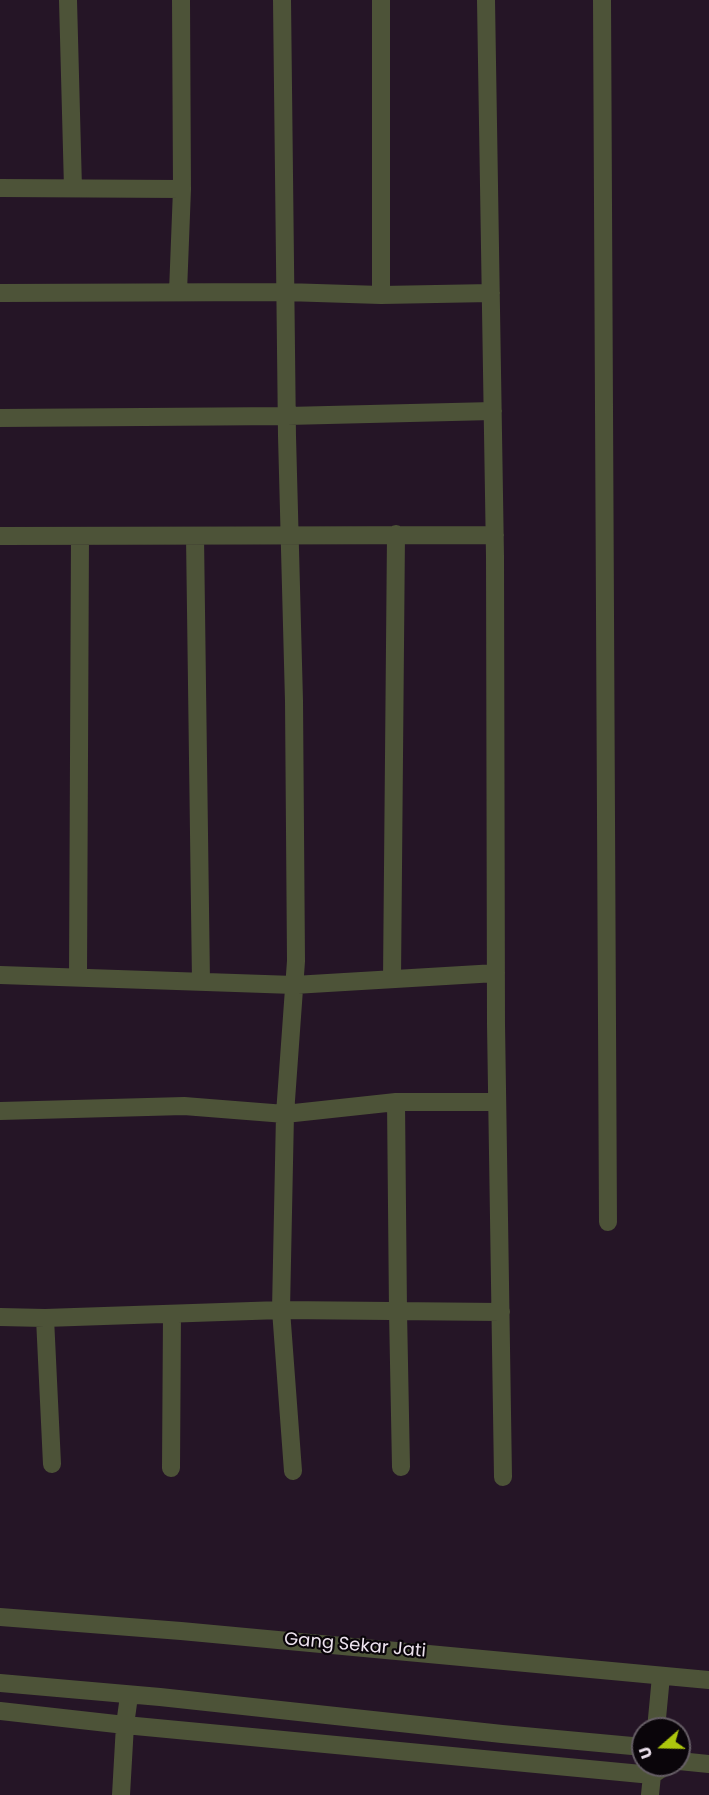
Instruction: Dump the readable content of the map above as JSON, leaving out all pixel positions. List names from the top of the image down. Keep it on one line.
{"streets":{"street":["Gang Sekar Jati"]},"north":"left"}
